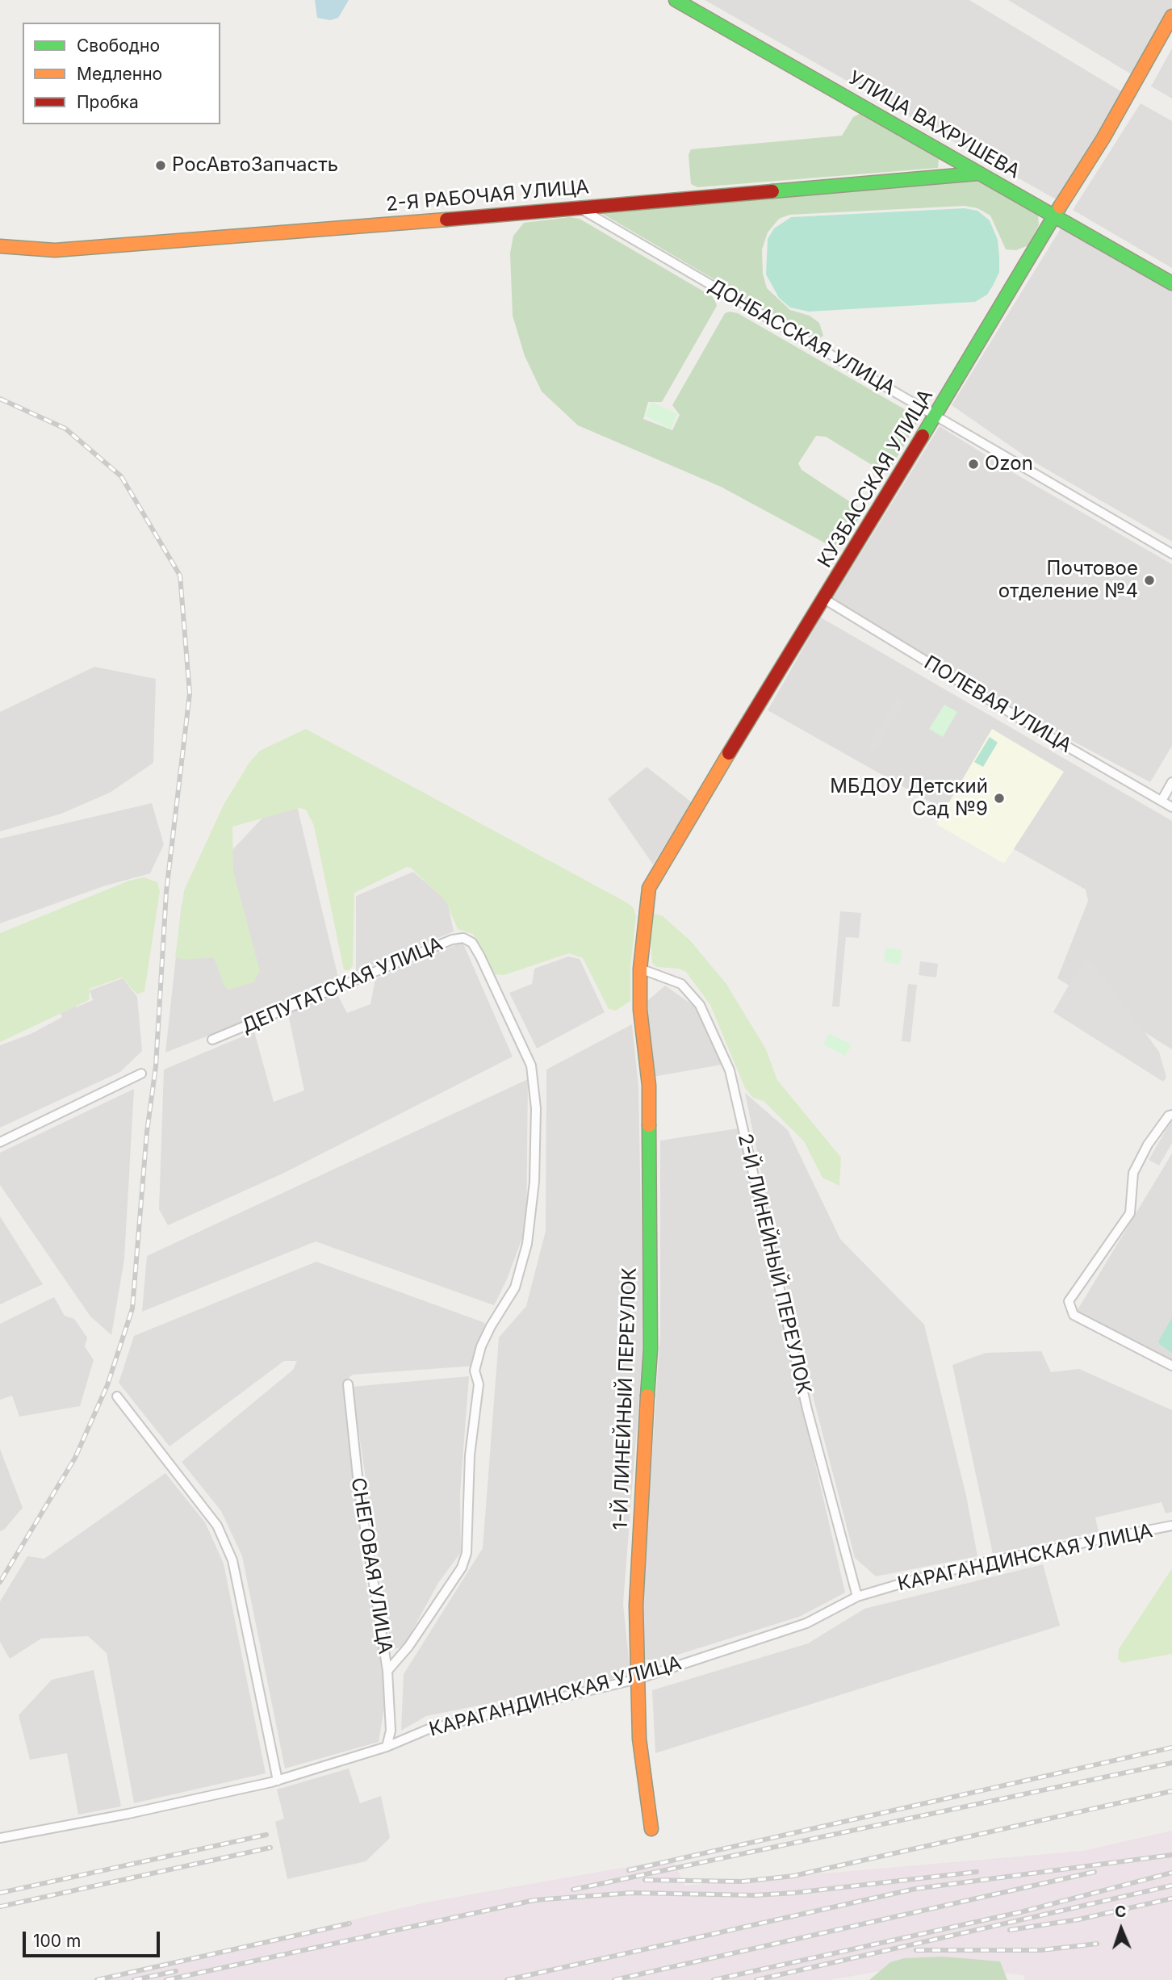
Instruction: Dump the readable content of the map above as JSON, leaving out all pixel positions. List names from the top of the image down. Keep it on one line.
{"streets":{"street":["УЛИЦА ВАХРУШЕВА","2-Я РАБОЧАЯ УЛИЦА","ДОНБАССКАЯ УЛИЦА","КУЗБАССКАЯ УЛИЦА","ПОЛЕВАЯ УЛИЦА","ДЕПУТАТСКАЯ УЛИЦА","2-Й ЛИНЕЙНЫЙ ПЕРЕУЛОК","1-Й ЛИНЕЙНЫЙ ПЕРЕУЛОК","КАРАГАНДИНСКАЯ УЛИЦА","СНЕГОВАЯ УЛИЦА"]},"crossings":[["УЛИЦА ВАХРУШЕВА","2-Я РАБОЧАЯ УЛИЦА"],["УЛИЦА ВАХРУШЕВА","КУЗБАССКАЯ УЛИЦА"],["2-Я РАБОЧАЯ УЛИЦА","ДОНБАССКАЯ УЛИЦА"],["ДОНБАССКАЯ УЛИЦА","КУЗБАССКАЯ УЛИЦА"],["КУЗБАССКАЯ УЛИЦА","ПОЛЕВАЯ УЛИЦА"],["КУЗБАССКАЯ УЛИЦА","2-Й ЛИНЕЙНЫЙ ПЕРЕУЛОК"],["КУЗБАССКАЯ УЛИЦА","1-Й ЛИНЕЙНЫЙ ПЕРЕУЛОК"],["ДЕПУТАТСКАЯ УЛИЦА","СНЕГОВАЯ УЛИЦА"],["2-Й ЛИНЕЙНЫЙ ПЕРЕУЛОК","1-Й ЛИНЕЙНЫЙ ПЕРЕУЛОК"],["2-Й ЛИНЕЙНЫЙ ПЕРЕУЛОК","КАРАГАНДИНСКАЯ УЛИЦА"],["1-Й ЛИНЕЙНЫЙ ПЕРЕУЛОК","КАРАГАНДИНСКАЯ УЛИЦА"],["КАРАГАНДИНСКАЯ УЛИЦА","СНЕГОВАЯ УЛИЦА"]],"places":["РосАвтоЗапчасть","Ozon","Почтовое отделение №4","МБДОУ Детский Сад №9"],"legend":["Свободно","Медленно","Пробка"],"scale_bar":"100 m","north":"top"}
